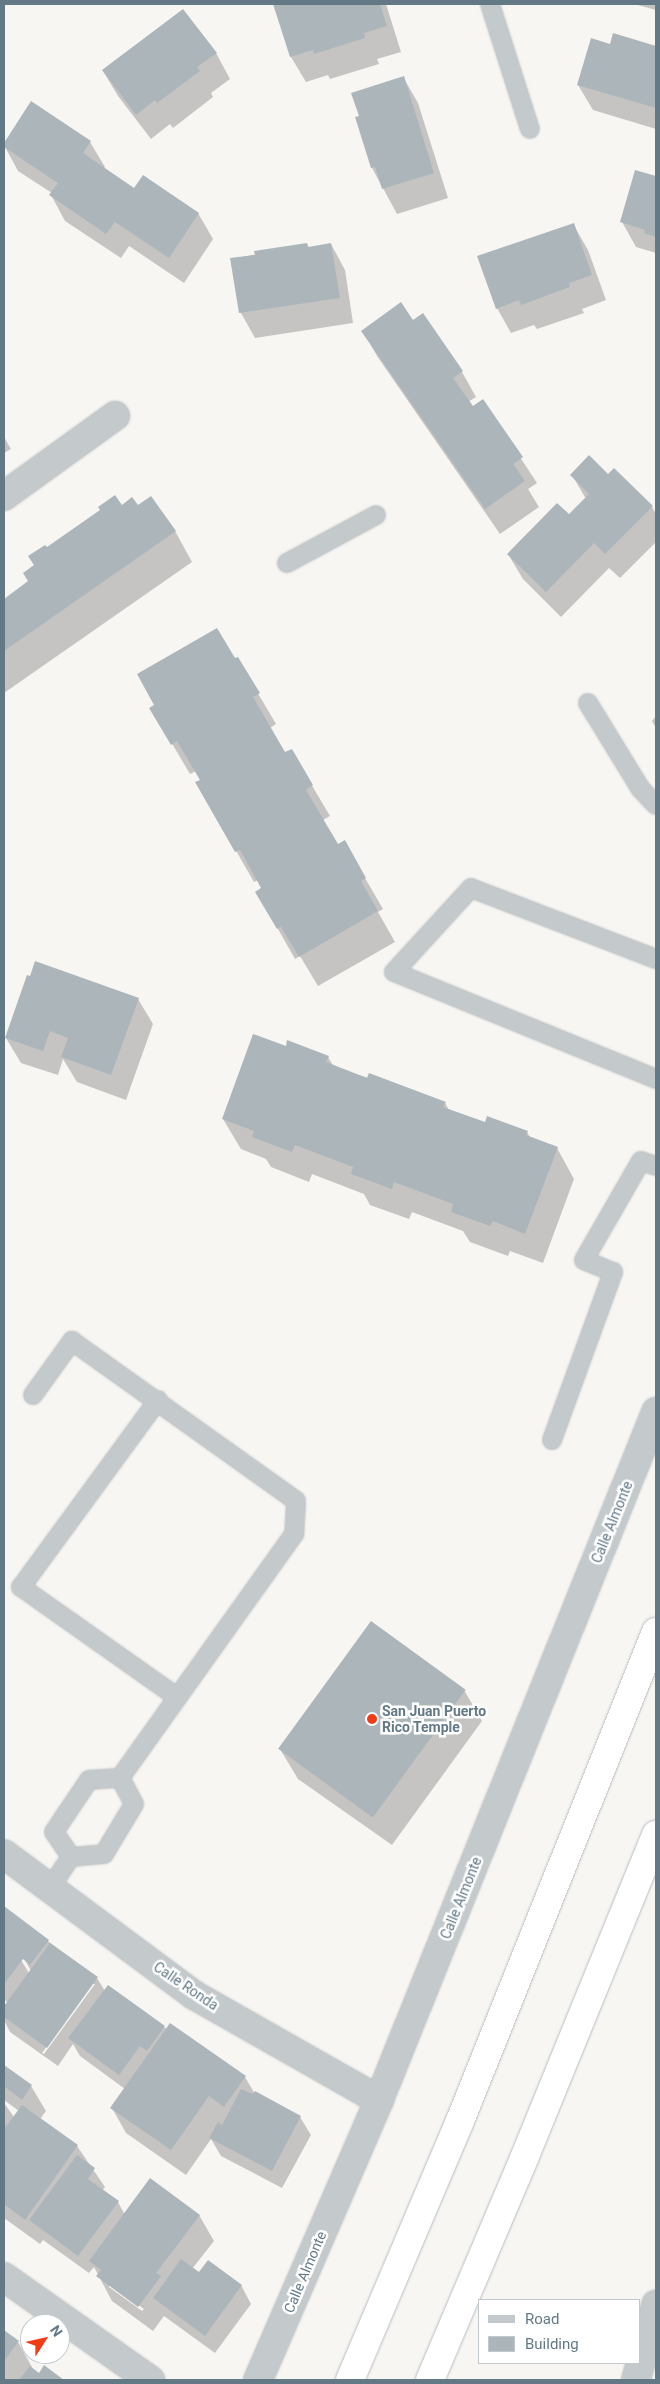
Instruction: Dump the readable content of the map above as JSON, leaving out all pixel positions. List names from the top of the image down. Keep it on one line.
{"streets":{"street":["Calle Almonte","Calle Ronda"]},"crossings":[["Calle Almonte","Calle Ronda"]],"places":["San Juan Puerto Rico Temple"],"legend":["Road","Building"],"north":"top right"}
